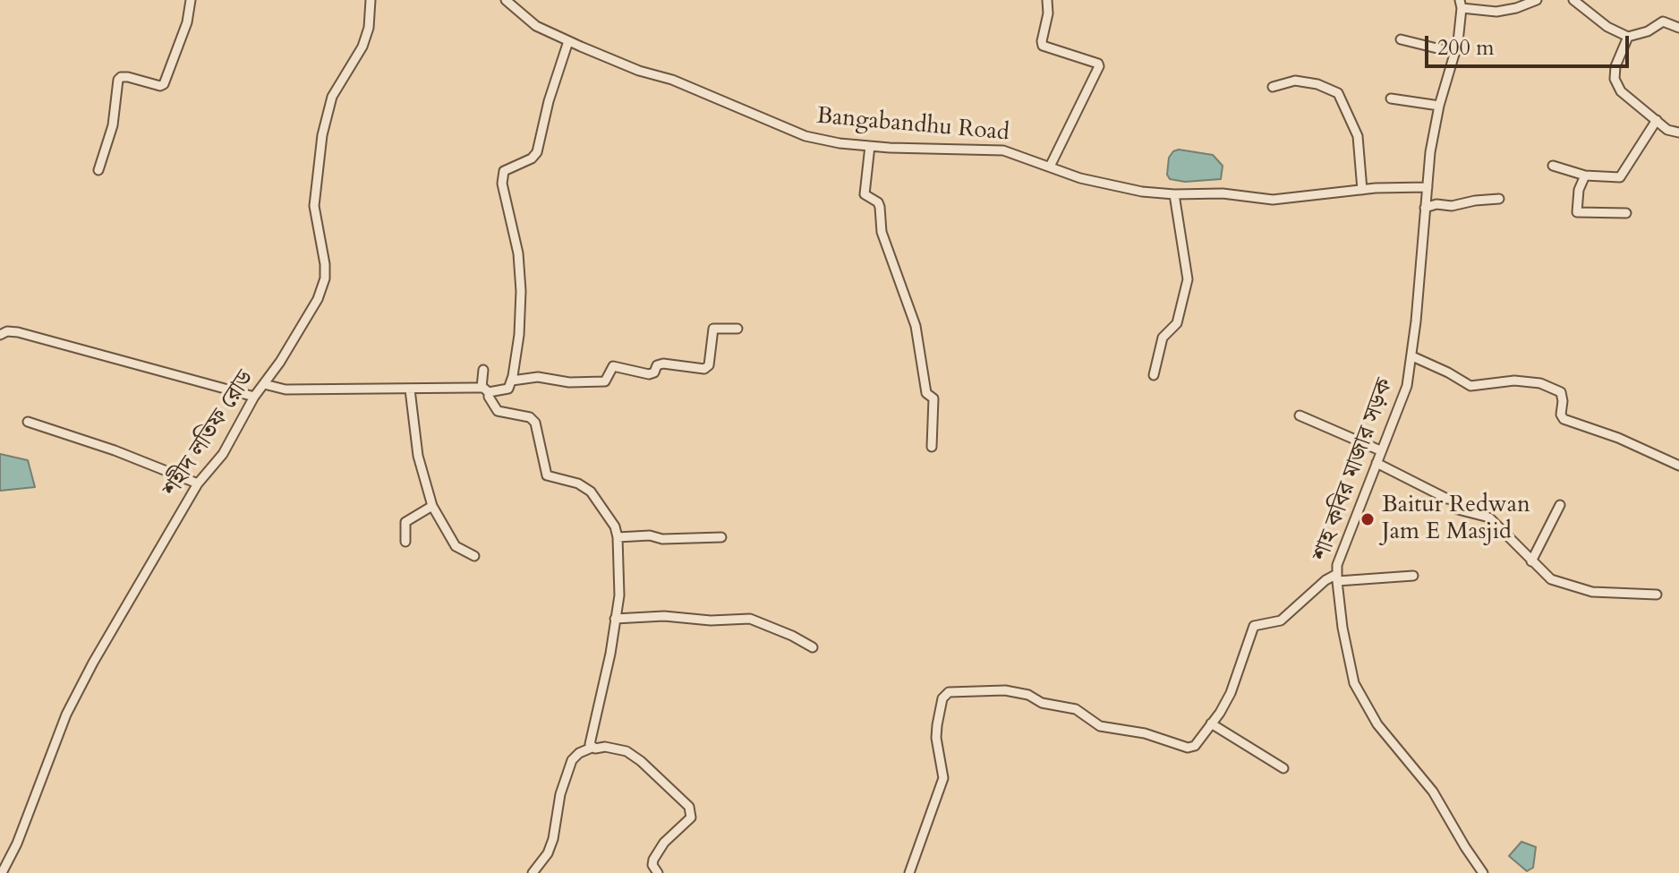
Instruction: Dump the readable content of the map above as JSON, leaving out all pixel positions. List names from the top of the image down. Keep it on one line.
{"streets":{"street":["Bangabandhu Road","শহীদ লতিফ রোড","শাহ কবির মাজার সড়ক"]},"crossings":[["Bangabandhu Road","শাহ কবির মাজার সড়ক"]],"places":["Baitur Redwan Jam E Masjid"],"scale_bar":"200 m"}
